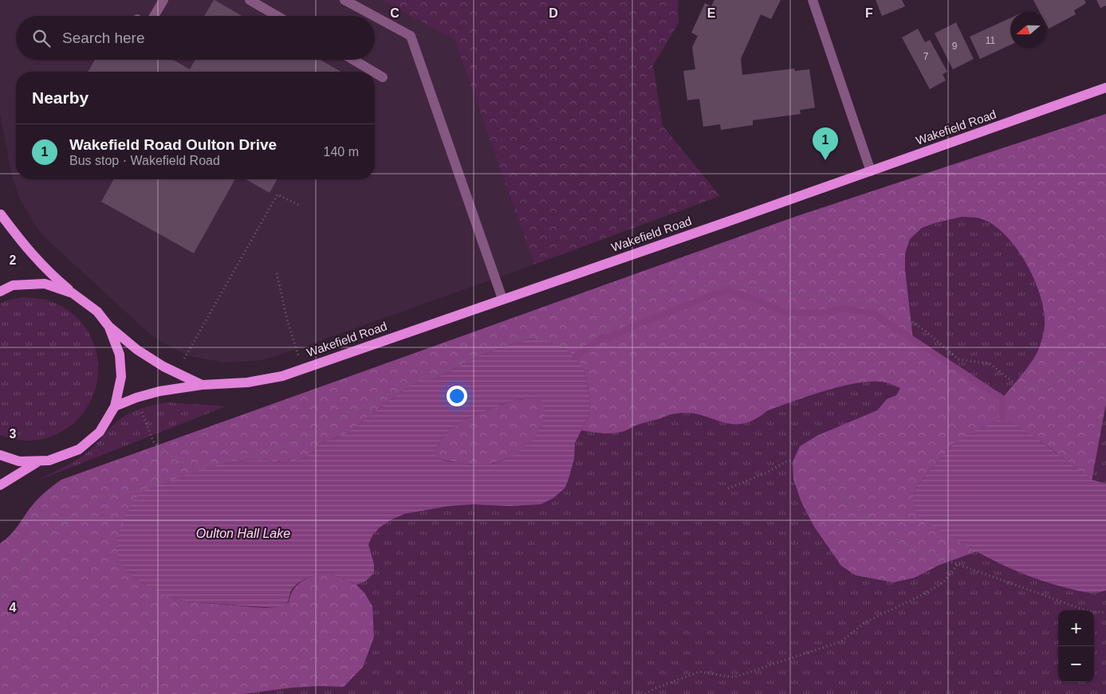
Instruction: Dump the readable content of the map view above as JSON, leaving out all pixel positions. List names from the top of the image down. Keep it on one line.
{"streets":{"main road":["Wakefield Road"]},"water":["Oulton Hall Lake"],"house_numbers":["11","9","7"],"north":"left","page":{"search":"Search here","heading":"Nearby","list":[{"mark":"1","name":"Wakefield Road Oulton Drive","note":"Bus stop · Wakefield Road","value":"140 m"}],"pins":"1","map_buttons":["+","−"]},"grid":{"columns":["C","D","E","F"],"rows":["2","3","4"]}}
